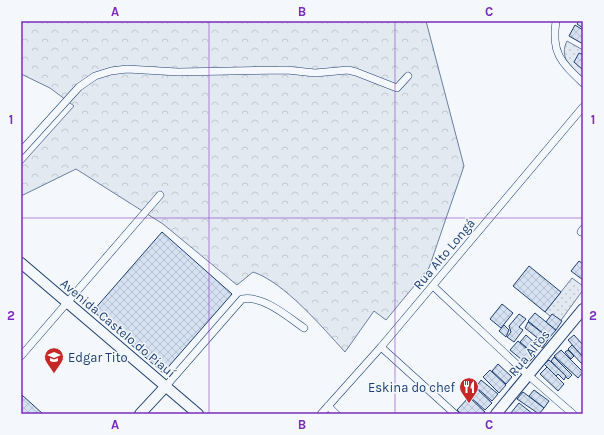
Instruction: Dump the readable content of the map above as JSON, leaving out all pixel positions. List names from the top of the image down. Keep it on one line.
{"streets":{"main road":["Avenida Castelo do Piauí","Rua Altos"],"street":["Rua Alto Longá"]},"places":{"school or university":["Edgar Tito"],"restaurant":["Eskina do chef"]},"grid":{"columns":["A","B","C"],"rows":["1","2"]}}
